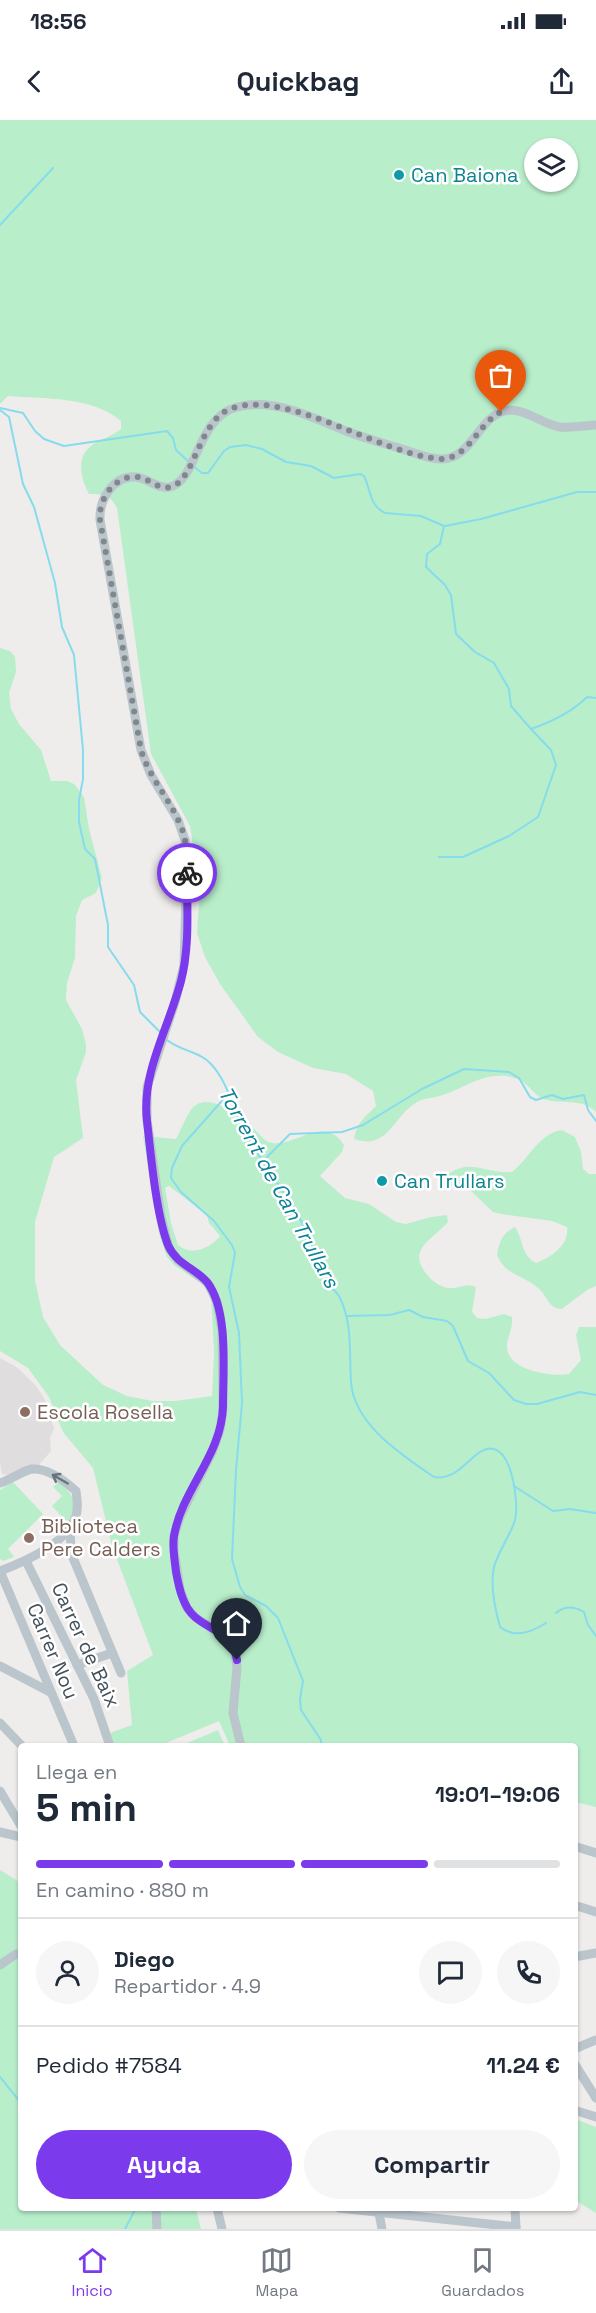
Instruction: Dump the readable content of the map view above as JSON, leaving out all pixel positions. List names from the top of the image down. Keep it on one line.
{"streets":{"street":["Carrer de Baix","Carrer Nou"]},"water":["Torrent de Can Trullars"],"places":["Can Baiona","Can Trullars","Escola Rosella","Biblioteca Pere Calders"],"page":{"status":"18:56","header":"Quickbag","heading":["5 min","Llega en","19:01–19:06"],"panel":["Diego","Repartidor · 4.9","Pedido #7584","11.24 €"],"bar":"En camino · 880 m","buttons":["Ayuda","Compartir"],"tabs":["Inicio","Mapa","Guardados"]}}
